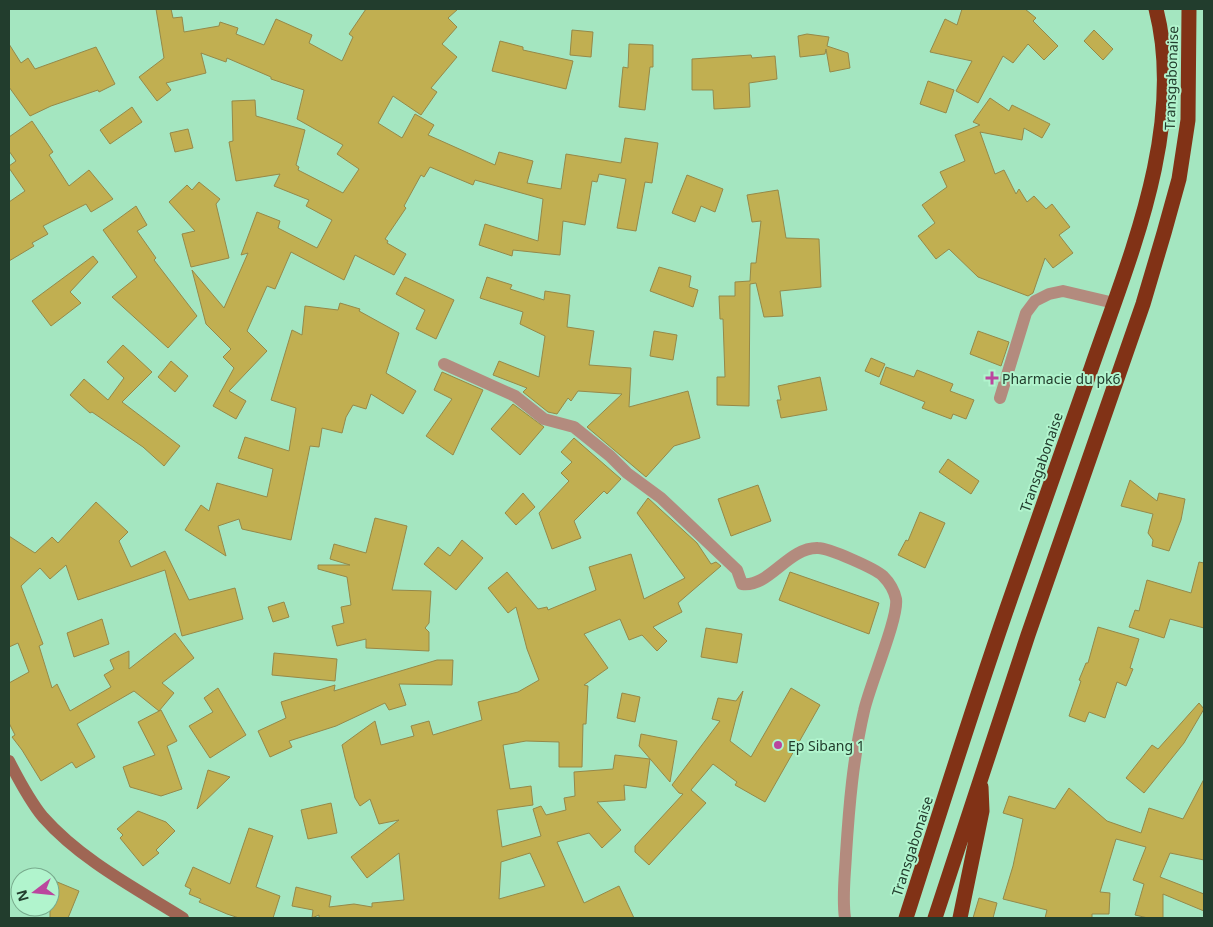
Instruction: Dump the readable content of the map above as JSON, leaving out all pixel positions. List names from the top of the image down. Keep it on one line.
{"streets":{"highway":["Transgabonaise"]},"places":{"health":["Pharmacie du pk6"],"other":["Ep Sibang 1"]},"north":"left"}
